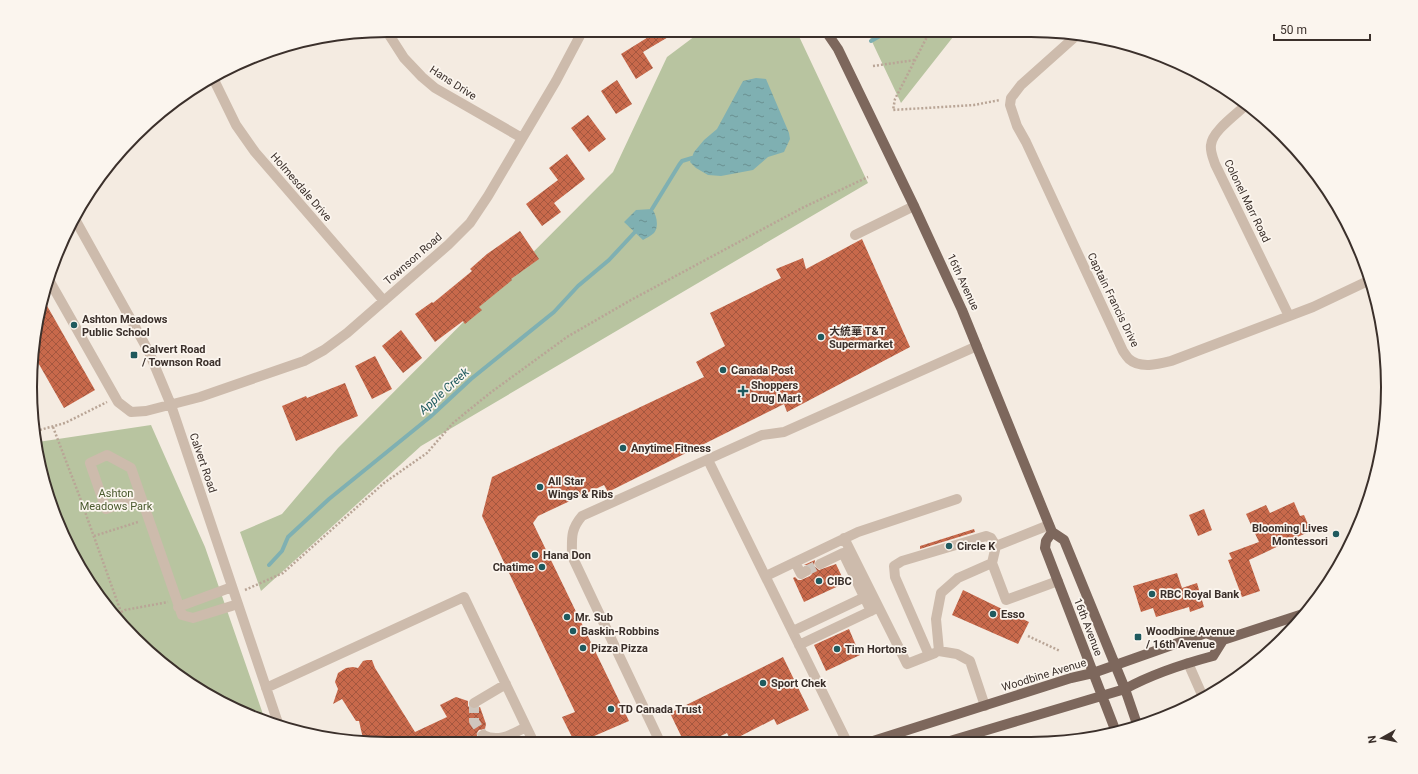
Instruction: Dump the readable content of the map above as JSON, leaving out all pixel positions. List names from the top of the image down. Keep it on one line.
{"streets":{"main road":["16th Avenue","Woodbine Avenue"],"street":["Hans Drive","Holmesdale Drive","Colonel Marr Road","Townson Road","Captain Francis Drive","Calvert Road"]},"crossings":[["Hans Drive","Townson Road"],["Holmesdale Drive","Townson Road"],["Colonel Marr Road","Captain Francis Drive"],["Townson Road","Calvert Road"],["16th Avenue","Woodbine Avenue"]],"water":["Apple Creek"],"parks":["Ashton Meadows Park"],"places":{"other":["Ashton Meadows Public School","大統華 T&T Supermarket","Canada Post","Anytime Fitness","All Star Wings & Ribs","Blooming Lives Montessori","Circle K","Hana Don","Chatime","CIBC","RBC Royal Bank","Esso","Mr. Sub","Baskin-Robbins","Pizza Pizza","Tim Hortons","Sport Chek","TD Canada Trust"],"transit":["Calvert Road / Townson Road","Woodbine Avenue / 16th Avenue"],"health":["Shoppers Drug Mart"]},"scale_bar":"50 m","north":"left"}
